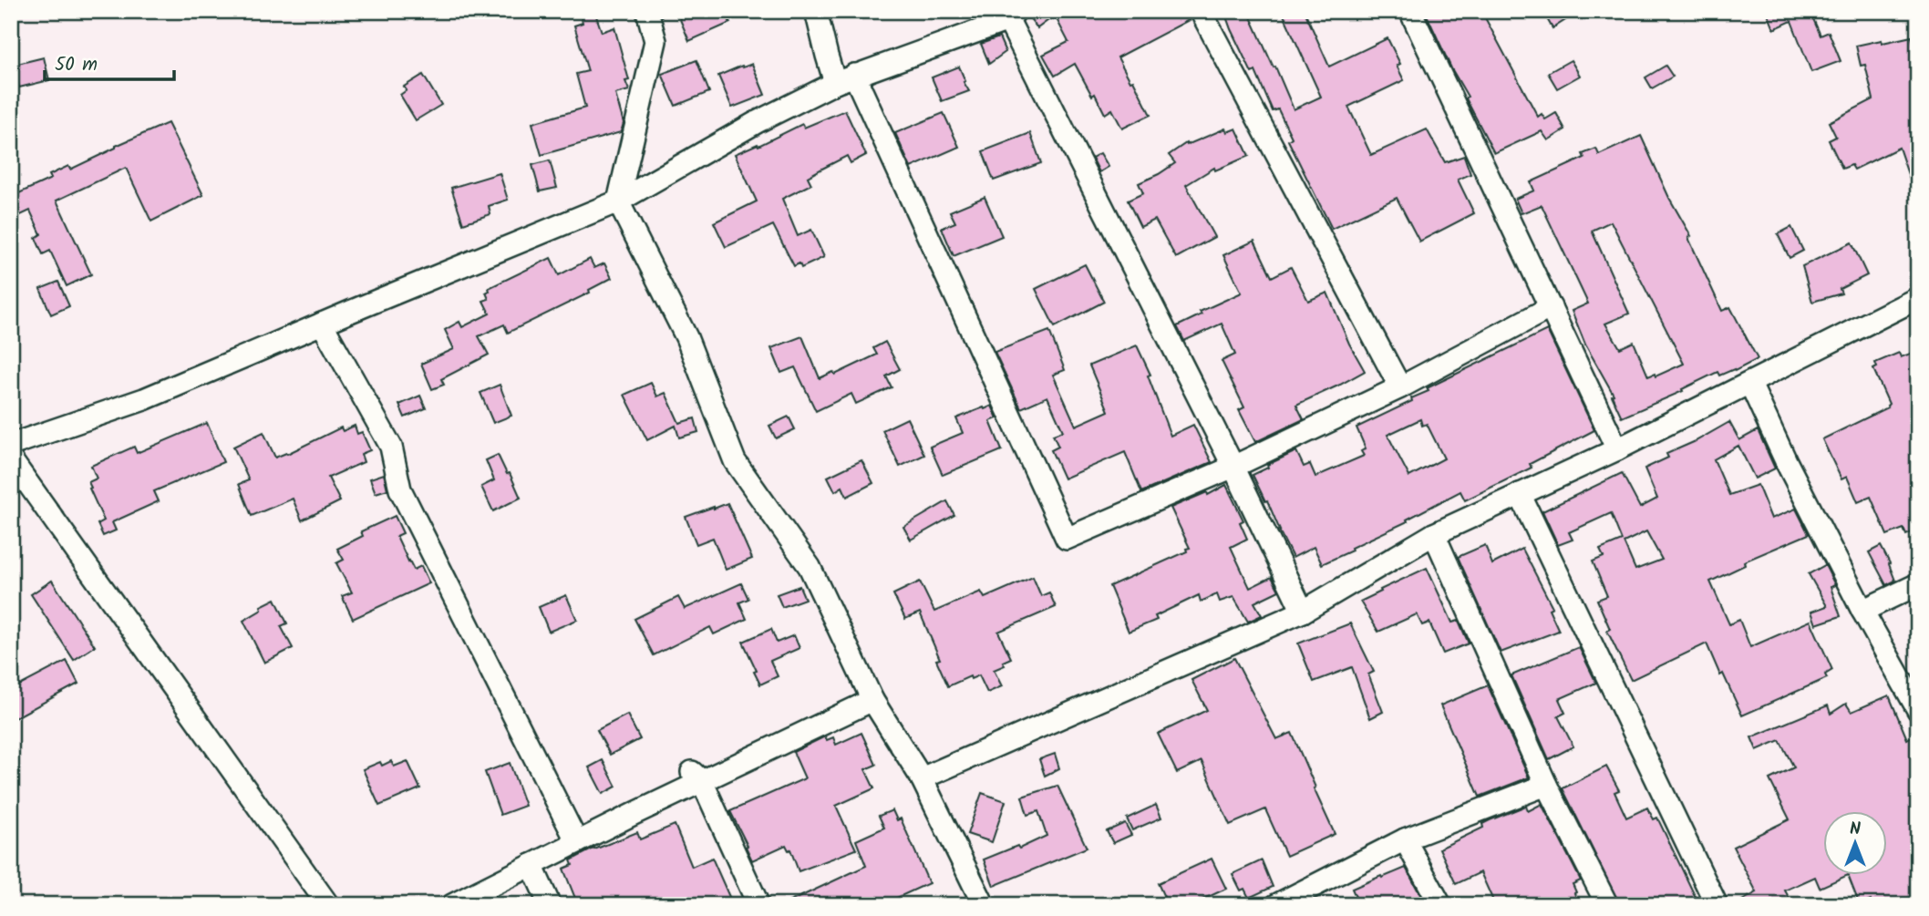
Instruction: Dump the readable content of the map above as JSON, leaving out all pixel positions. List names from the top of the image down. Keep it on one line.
{"scale_bar":"50 m","north":"top"}
